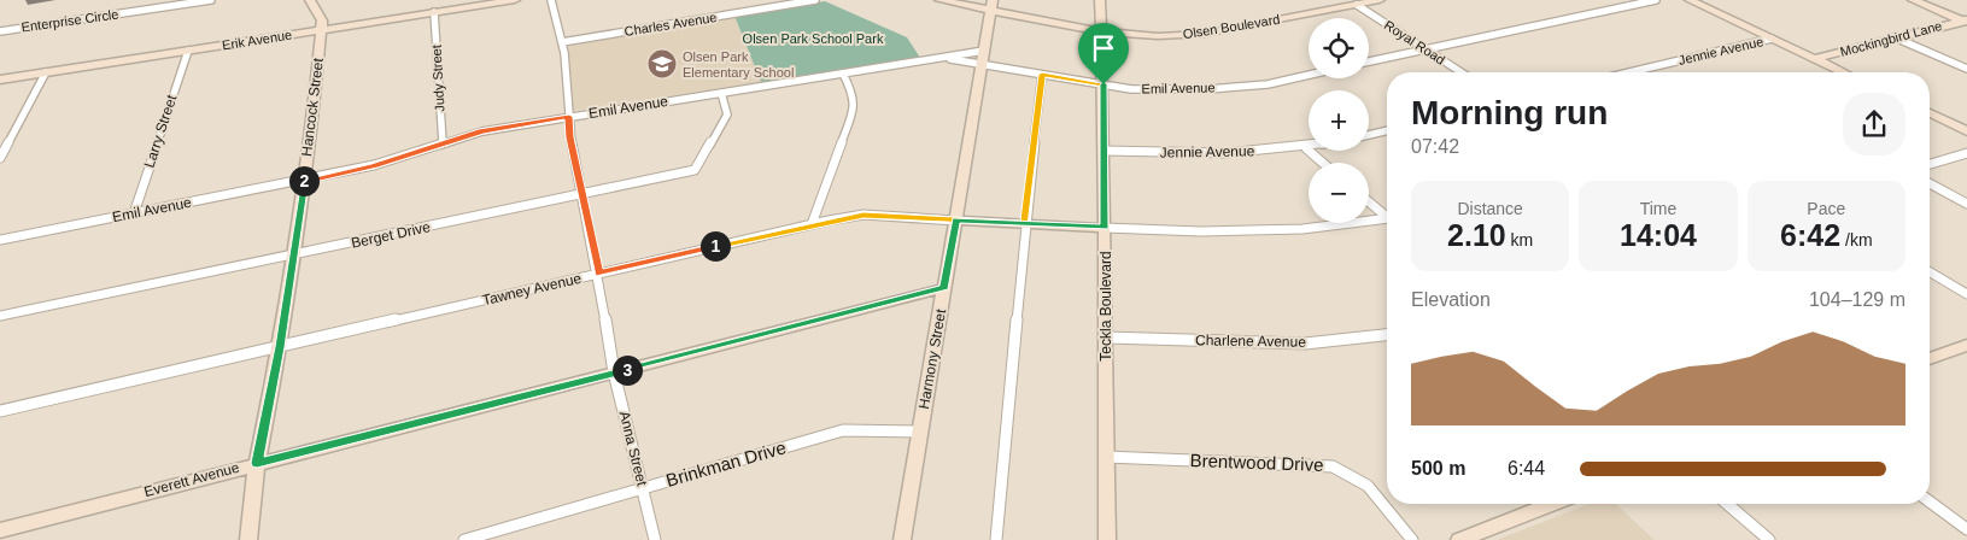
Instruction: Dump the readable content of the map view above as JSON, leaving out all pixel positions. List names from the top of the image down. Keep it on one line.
{"streets":{"street":["Enterprise Circle","Charles Avenue","Olsen Boulevard","Mockingbird Lane","Erik Avenue","Royal Road","Jennie Avenue","Judy Street","Emil Avenue","Hancock Street","Larry Street","Berget Drive","Tawney Avenue","Teckla Boulevard","Charlene Avenue","Harmony Street","Anna Street","Brentwood Drive","Brinkman Drive","Everett Avenue"]},"crossings":[["Charles Avenue","Anna Street"],["Olsen Boulevard","Royal Road"],["Olsen Boulevard","Teckla Boulevard"],["Olsen Boulevard","Harmony Street"],["Erik Avenue","Judy Street"],["Erik Avenue","Hancock Street"],["Erik Avenue","Larry Street"],["Jennie Avenue","Teckla Boulevard"],["Judy Street","Emil Avenue"],["Emil Avenue","Hancock Street"],["Emil Avenue","Larry Street"],["Emil Avenue","Berget Drive"],["Emil Avenue","Teckla Boulevard"],["Emil Avenue","Harmony Street"],["Emil Avenue","Anna Street"],["Hancock Street","Berget Drive"],["Hancock Street","Tawney Avenue"],["Hancock Street","Everett Avenue"],["Berget Drive","Anna Street"],["Tawney Avenue","Teckla Boulevard"],["Tawney Avenue","Harmony Street"],["Tawney Avenue","Anna Street"],["Teckla Boulevard","Charlene Avenue"],["Teckla Boulevard","Brentwood Drive"],["Harmony Street","Brinkman Drive"],["Harmony Street","Everett Avenue"],["Anna Street","Brinkman Drive"],["Anna Street","Everett Avenue"]],"parks":["Olsen Park School Park"],"places":{"school or university":["Olsen Park Elementary School"]},"page":{"map_buttons":["+","−"],"heading":["Morning run","07:42"],"pins":["2","1","3"],"stats":[["Distance","2.10 km"],["Time","14:04"],["Pace","6:42 /km"]],"chart":["Elevation","104–129 m"],"list":[{"name":"500 m","note":"6:44"}]}}
